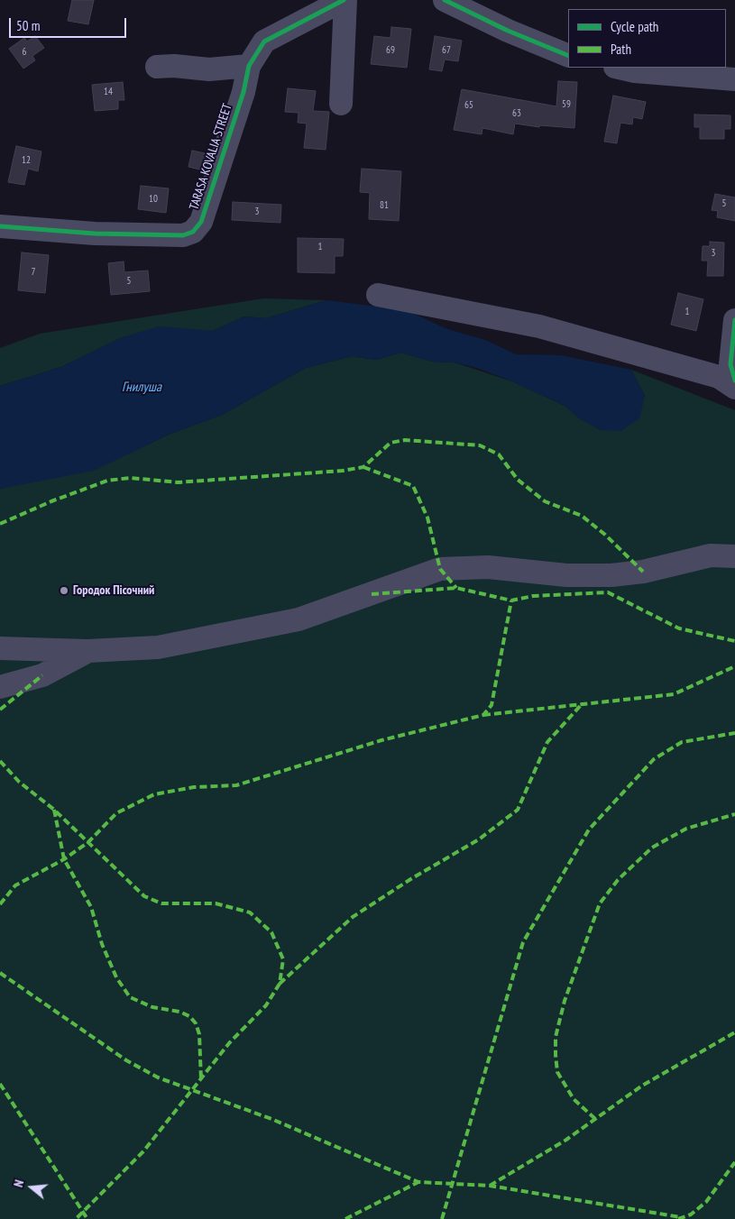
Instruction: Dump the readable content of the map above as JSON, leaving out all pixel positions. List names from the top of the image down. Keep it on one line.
{"streets":{"street":["TARASA KOVALIA STREET"]},"water":["Гнилуша"],"places":["Городок Пісочний"],"house_numbers":["69","67","6","14","59","65","63","12","10","5","81","3","1","3","7","5","1"],"legend":["Cycle path","Path"],"scale_bar":"50 m","north":"left"}
